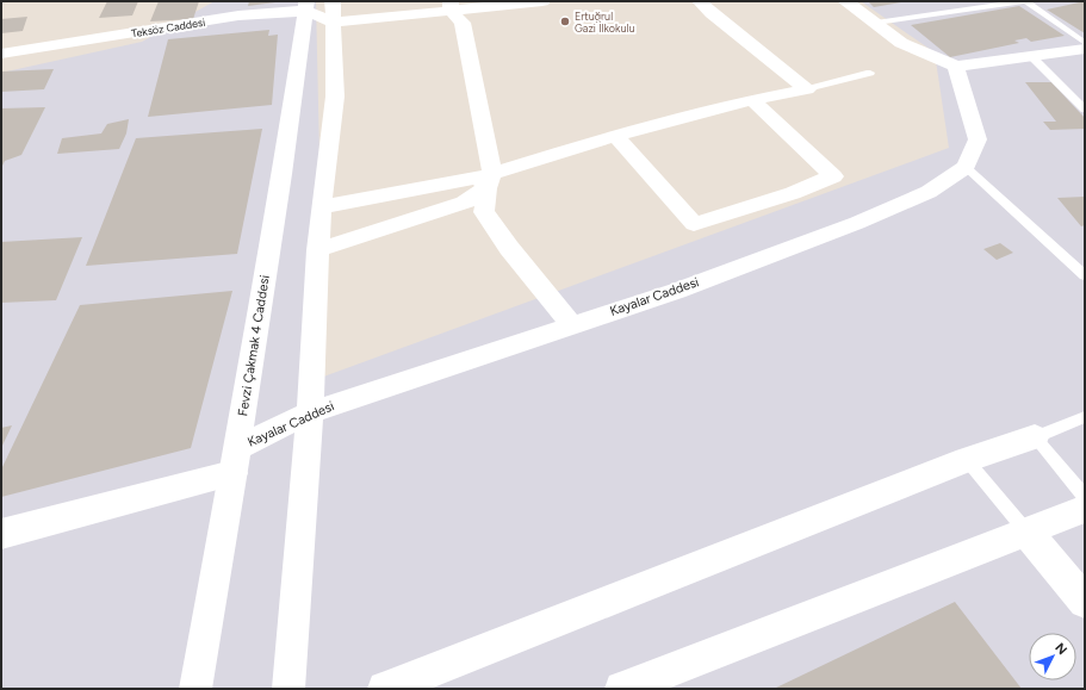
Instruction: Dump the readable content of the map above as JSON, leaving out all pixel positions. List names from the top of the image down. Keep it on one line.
{"streets":{"street":["Teksöz Caddesi","Kayalar Caddesi","Fevzi Çakmak 4 Caddesi"]},"crossings":[["Teksöz Caddesi","Fevzi Çakmak 4 Caddesi"],["Kayalar Caddesi","Fevzi Çakmak 4 Caddesi"]],"places":["Ertuğrul Gazi İlkokulu"],"north":"top right"}
